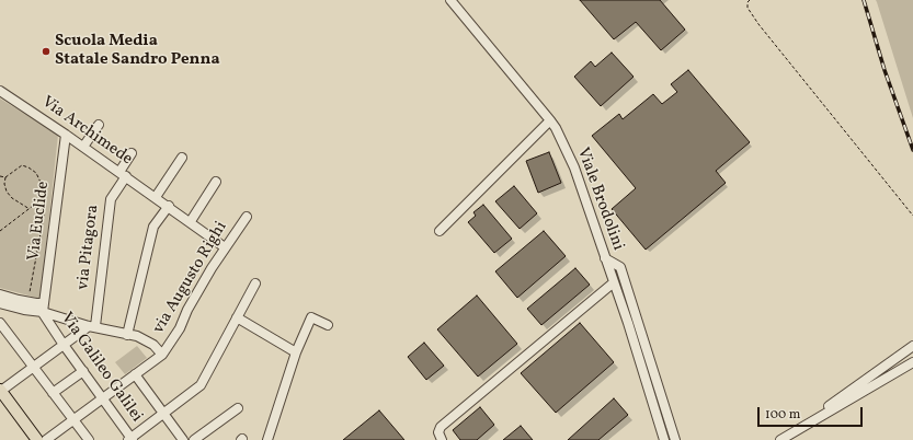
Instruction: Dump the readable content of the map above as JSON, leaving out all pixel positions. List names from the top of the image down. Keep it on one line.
{"streets":{"street":["Via Archimede","Viale Brodolini","Via Euclide","via Pitagora","via Augusto Righi","Via Galileo Galilei"]},"crossings":[["Via Archimede","Via Euclide"],["Via Archimede","via Pitagora"],["Via Archimede","via Augusto Righi"],["Via Euclide","Via Galileo Galilei"]],"places":["Scuola Media Statale Sandro Penna"],"scale_bar":"100 m"}
